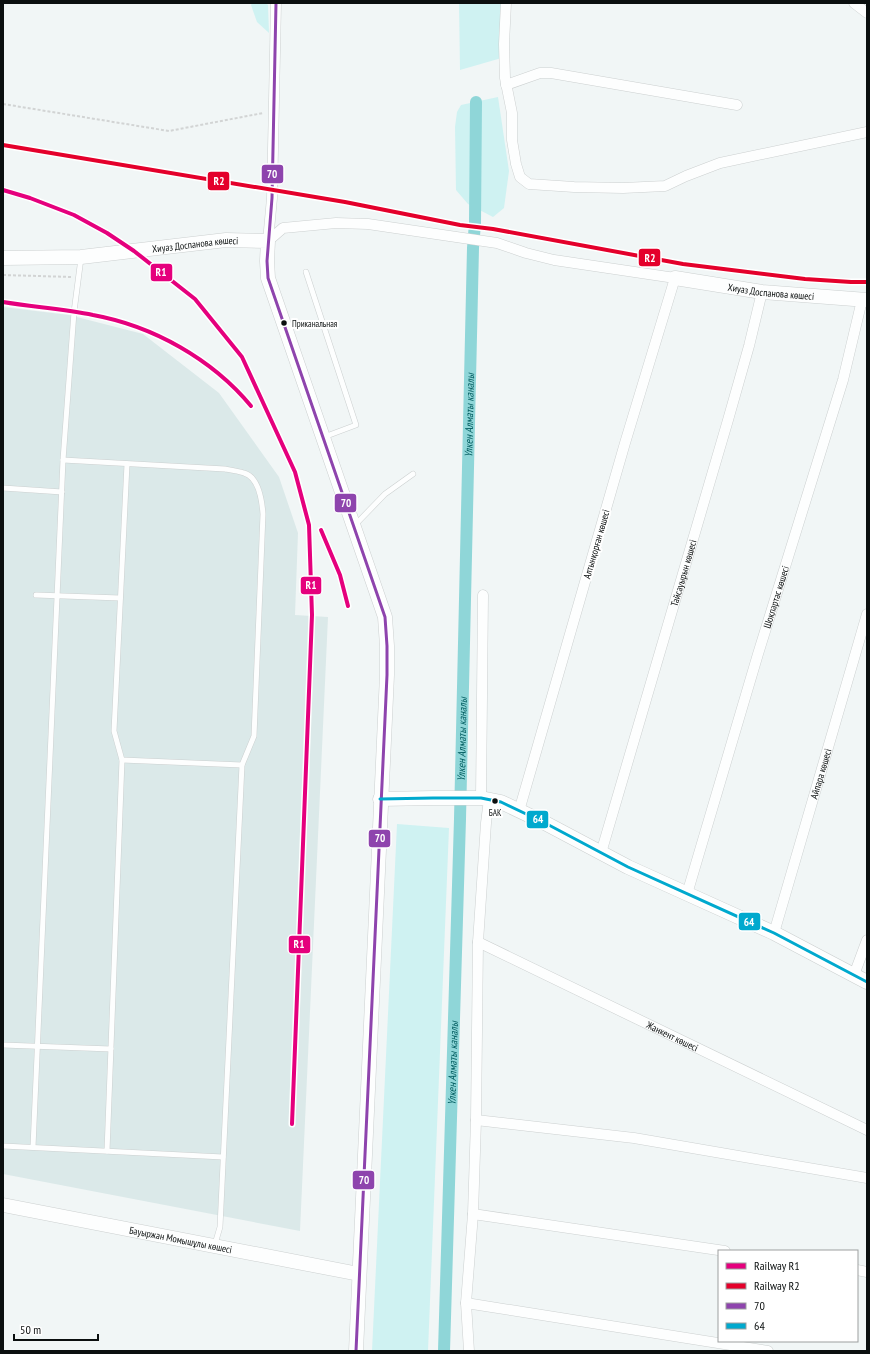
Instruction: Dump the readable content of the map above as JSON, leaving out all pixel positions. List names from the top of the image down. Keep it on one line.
{"streets":{"street":["Хиуаз Доспанова көшесі","Алтынқорған көшесі","Тайсауырын көшесі","Шоқпартас көшесі","Айпара көшесі","Жанкент көшесі","Бауыржан Момышұлы көшесі"]},"crossings":[["Хиуаз Доспанова көшесі","Алтынқорған көшесі"],["Хиуаз Доспанова көшесі","Тайсауырын көшесі"],["Хиуаз Доспанова көшесі","Шоқпартас көшесі"]],"water":["Үлкен Алматы каналы"],"places":["Приканальная","БАК"],"lines":["transit line 70","rail line R2","rail line R1","transit line 64"],"legend":["Railway R1","Railway R2","70","64"],"scale_bar":"50 m"}
